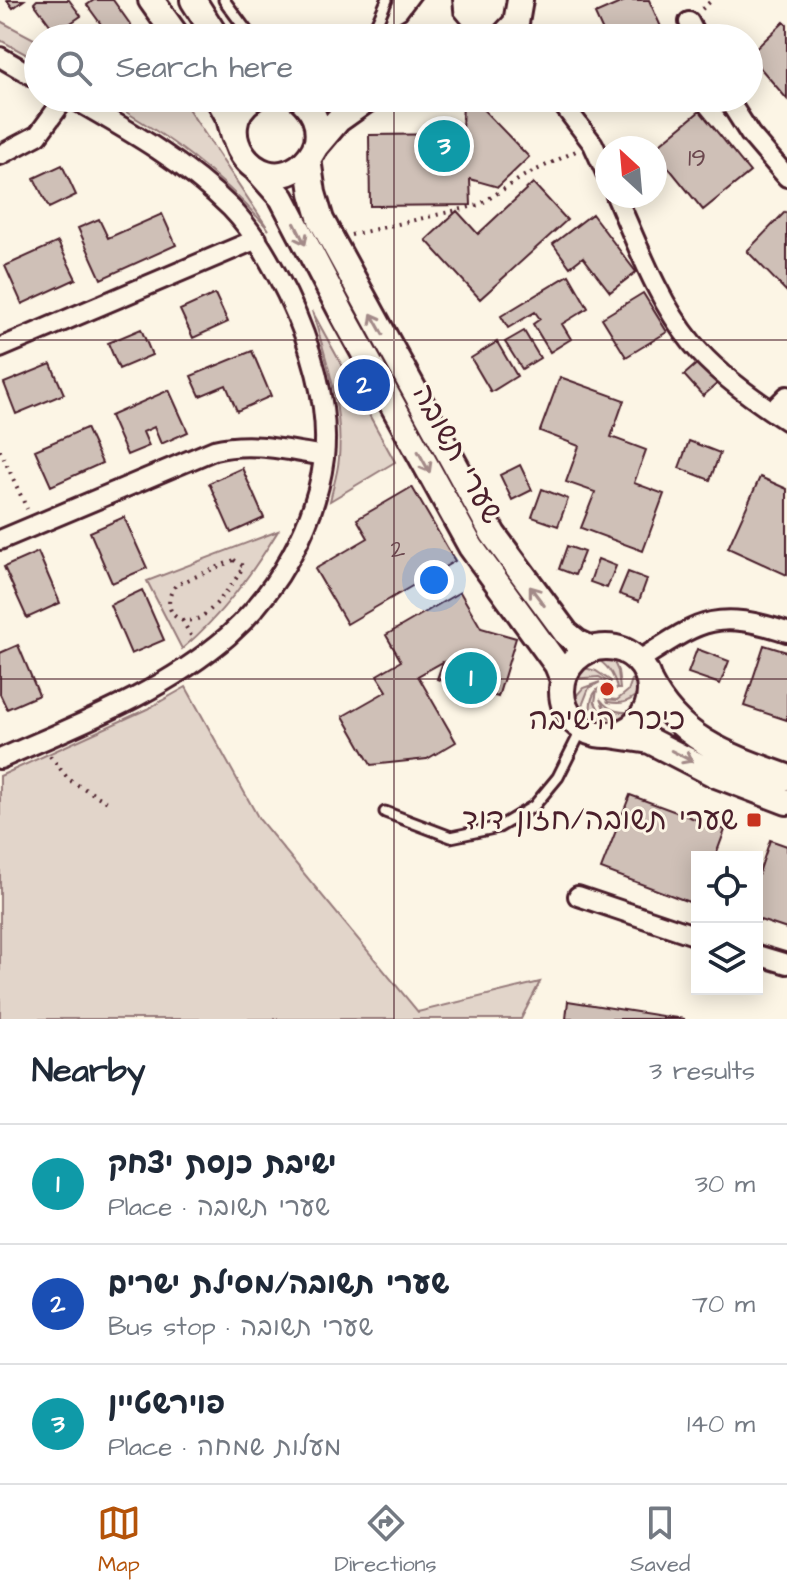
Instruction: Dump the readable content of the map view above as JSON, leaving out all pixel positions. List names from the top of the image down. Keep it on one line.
{"streets":{"street":["שערי תשובה"]},"places":{"other":["כיכר הישיבה"],"transit":["שערי תשובה/חזון דוד"]},"house_numbers":["19","2"],"north":"top left","page":{"search":"Search here","pins":["3","2","1"],"heading":["Nearby","3 results"],"list":[{"mark":"1","name":"ישיבת כנסת יצחק","note":"Place · שערי תשובה","value":"30 m"},{"mark":"2","name":"שערי תשובה/מסילת ישרים","note":"Bus stop · שערי תשובה","value":"70 m"},{"mark":"3","name":"פוירשטיין","note":"Place · מעלות שמחה","value":"140 m"}],"nav":["Map","Directions","Saved"]}}
